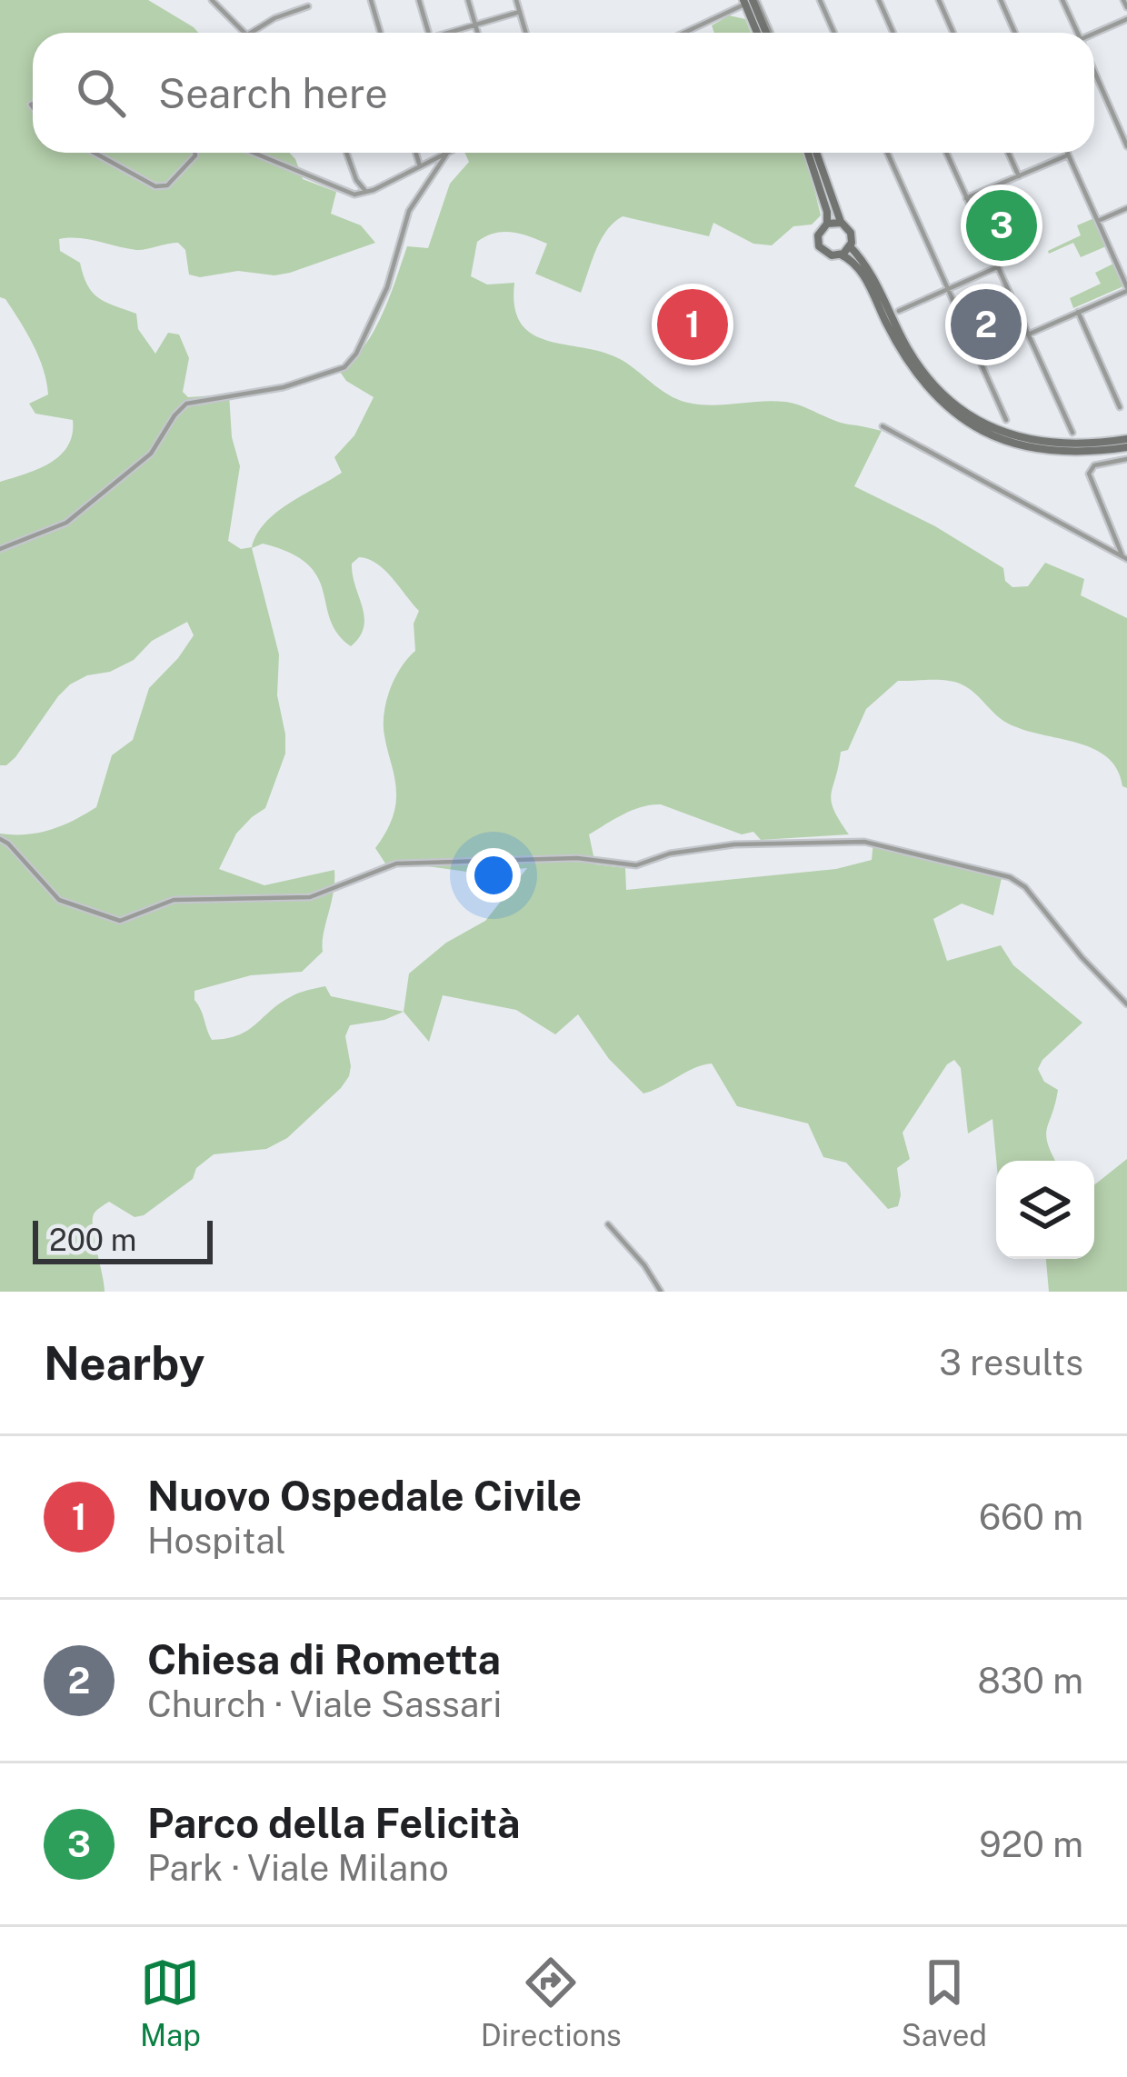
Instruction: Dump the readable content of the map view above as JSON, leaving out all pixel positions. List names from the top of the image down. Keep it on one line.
{"scale_bar":"200 m","page":{"search":"Search here","pins":["3","1","2"],"scale":"200 m","heading":["Nearby","3 results"],"list":[{"mark":"1","name":"Nuovo Ospedale Civile","note":"Hospital","value":"660 m"},{"mark":"2","name":"Chiesa di Rometta","note":"Church · Viale Sassari","value":"830 m"},{"mark":"3","name":"Parco della Felicità","note":"Park · Viale Milano","value":"920 m"}],"nav":["Map","Directions","Saved"]}}
